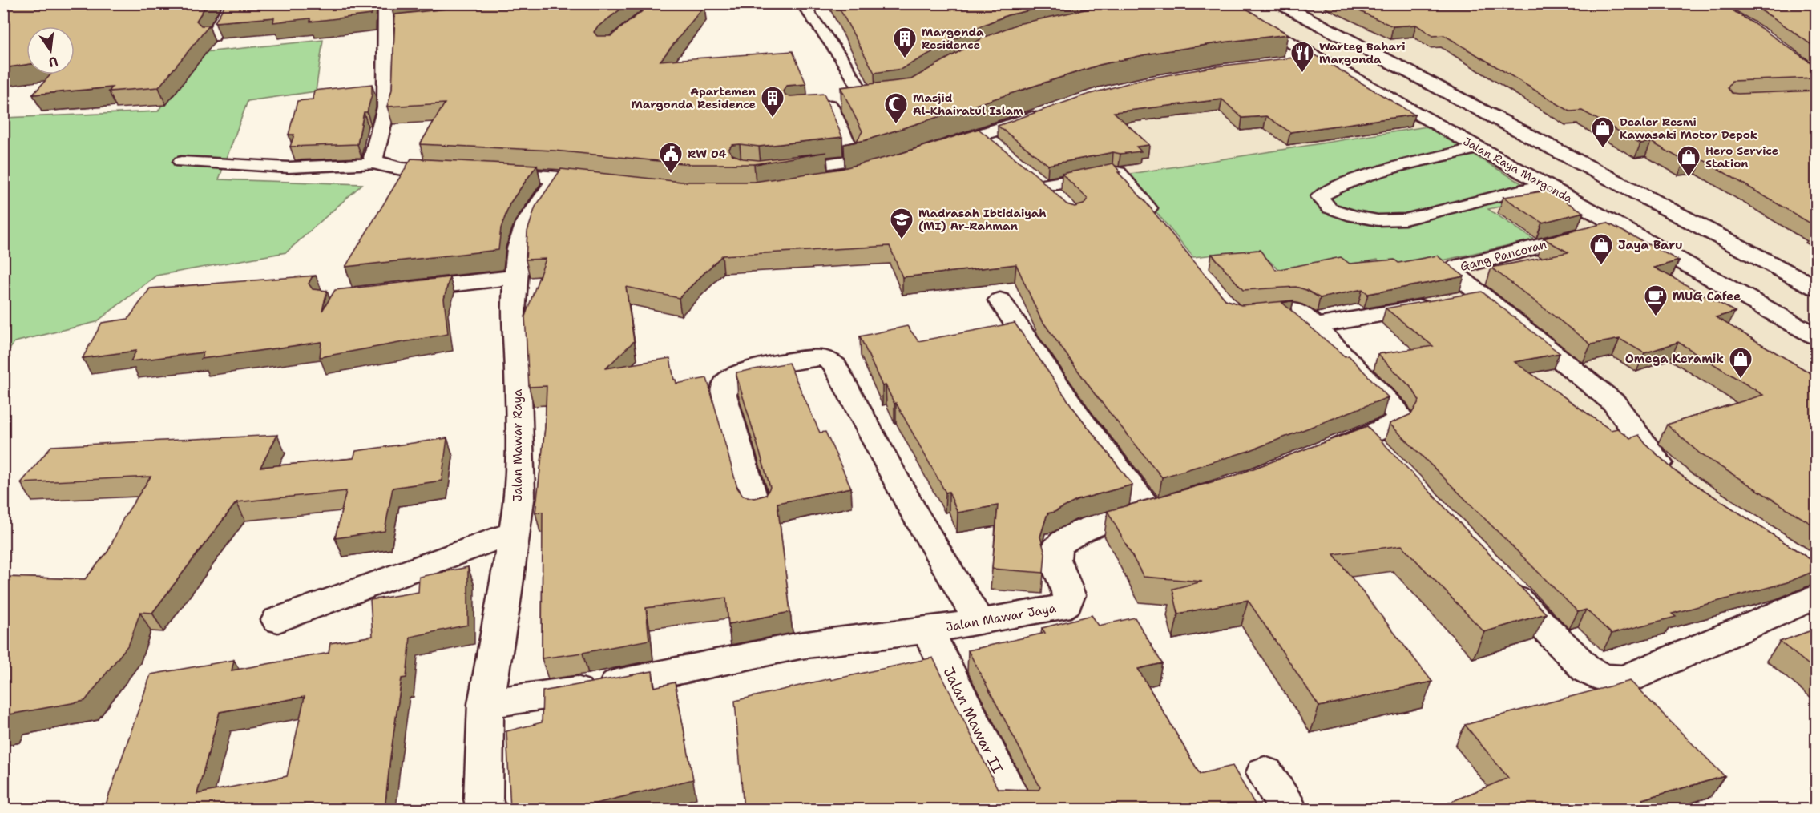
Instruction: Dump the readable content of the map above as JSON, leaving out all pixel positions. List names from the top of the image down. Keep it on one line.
{"streets":{"street":["Jalan Raya Margonda","Gang Pancoran","Jalan Mawar Raya","Jalan Mawar Jaya","Jalan Mawar II"]},"crossings":[["Jalan Raya Margonda","Gang Pancoran"],["Jalan Mawar Raya","Jalan Mawar Jaya"],["Jalan Mawar Jaya","Jalan Mawar II"]],"places":{"building":["Margonda Residence","Apartemen Margonda Residence"],"restaurant":["Warteg Bahari Margonda"],"mosque":["Masjid Al-Khairatul Islam"],"shop":["Dealer Resmi Kawasaki Motor Depok","Hero Service Station","Jaya Baru","Omega Keramik"],"public building":["RW 04"],"school or university":["Madrasah Ibtidaiyah (MI) Ar-Rahman"],"cafe":["MUG Cafee"]},"north":"bottom"}
